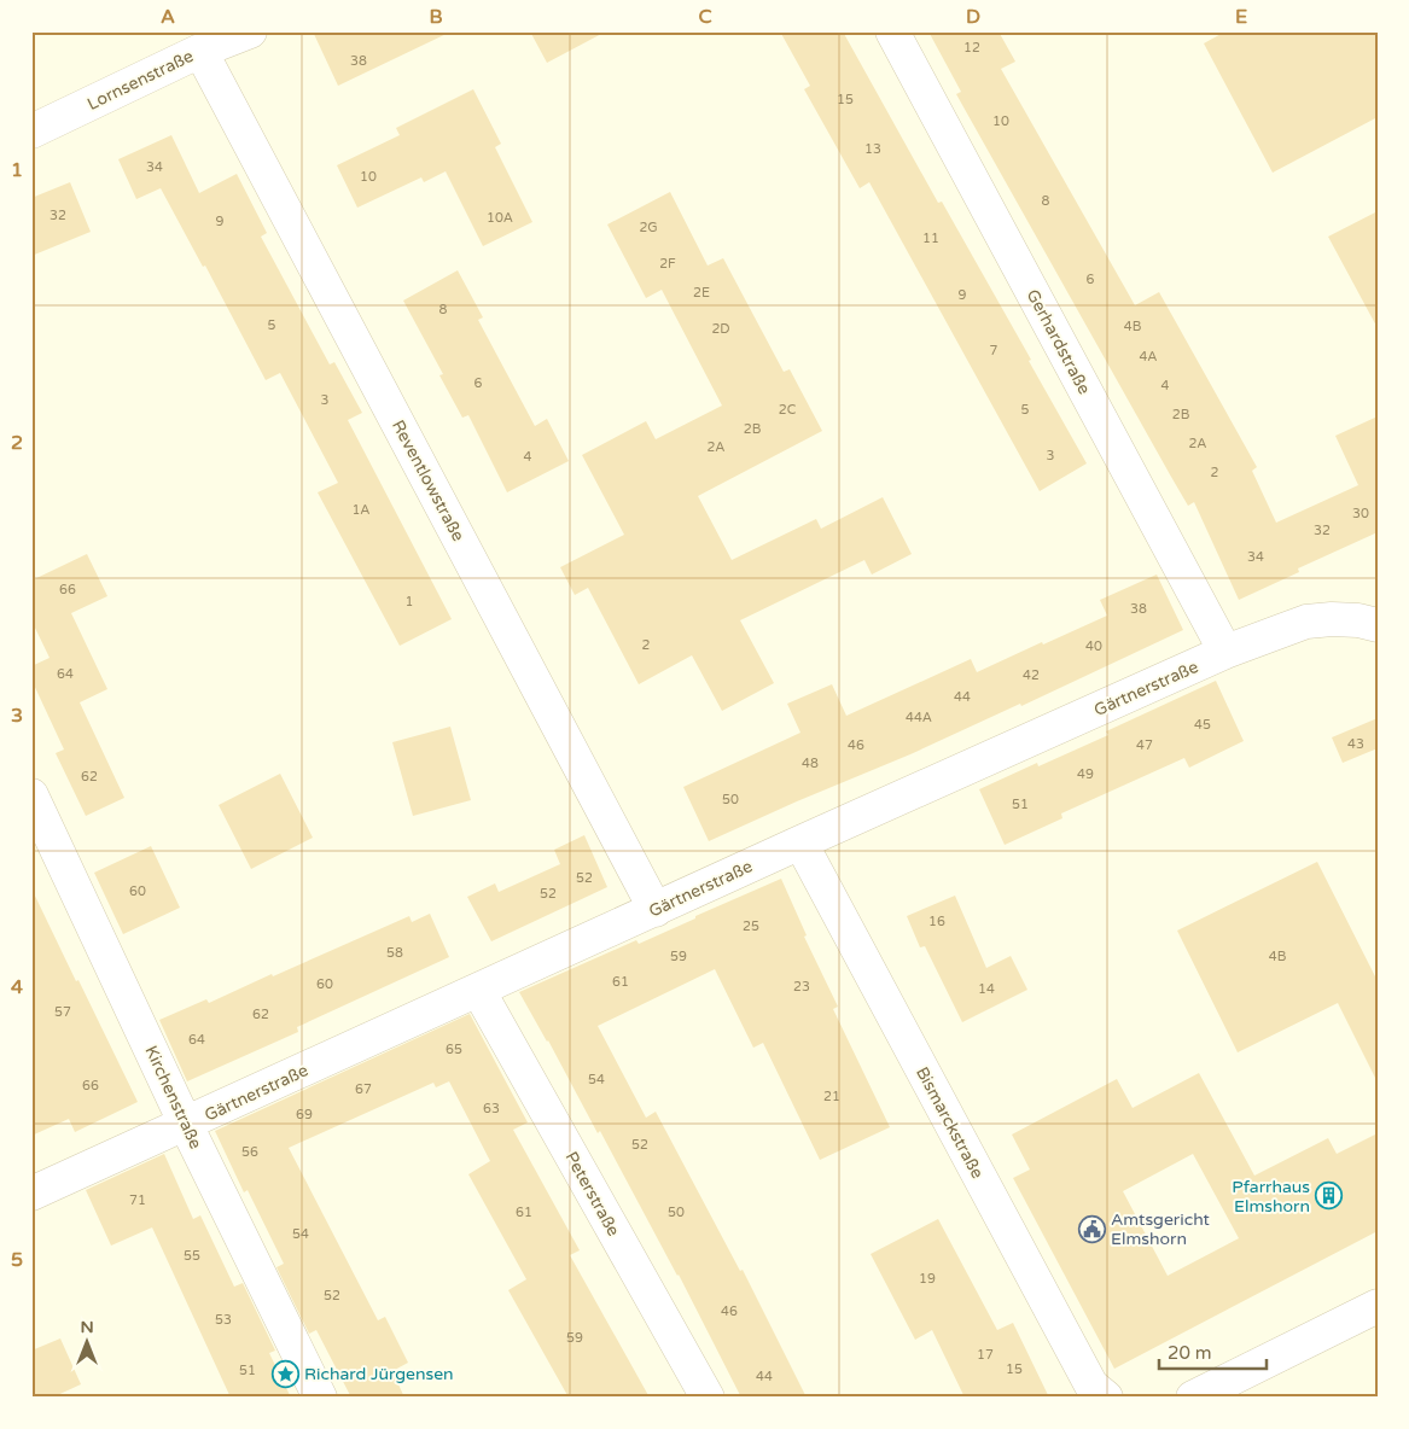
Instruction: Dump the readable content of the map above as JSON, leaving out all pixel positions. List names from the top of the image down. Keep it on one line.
{"streets":{"street":["Lornsenstraße","Gerhardstraße","Reventlowstraße","Gärtnerstraße","Kirchenstraße","Bismarckstraße","Peterstraße"]},"crossings":[["Lornsenstraße","Reventlowstraße"],["Gerhardstraße","Gärtnerstraße"],["Reventlowstraße","Gärtnerstraße"],["Gärtnerstraße","Kirchenstraße"],["Gärtnerstraße","Bismarckstraße"],["Gärtnerstraße","Peterstraße"]],"places":{"building":["Pfarrhaus Elmshorn"],"public building":["Amtsgericht Elmshorn"],"place":["Richard Jürgensen"]},"house_numbers":["12","38","15","10","13","34","10","8","32","10A","9","2G","11","2F","6","2E","9","8","5","4B","2D","7","4A","6","4","3","2C","5","2B","2B","2A","2A","3","4","2","1A","30","32","34","66","1","38","2","40","64","42","44","44A","45","43","46","47","48","49","62","50","51","52","60","52","16","25","58","59","4B","61","60","23","14","57","62","64","65","54","66","67","21","63","69","52","56","71","61","50","54","55","19","52","46","53","59","17","15","51","44"],"scale_bar":"20 m","north":"top","grid":{"columns":["A","B","C","D","E"],"rows":["1","2","3","4","5"]}}
